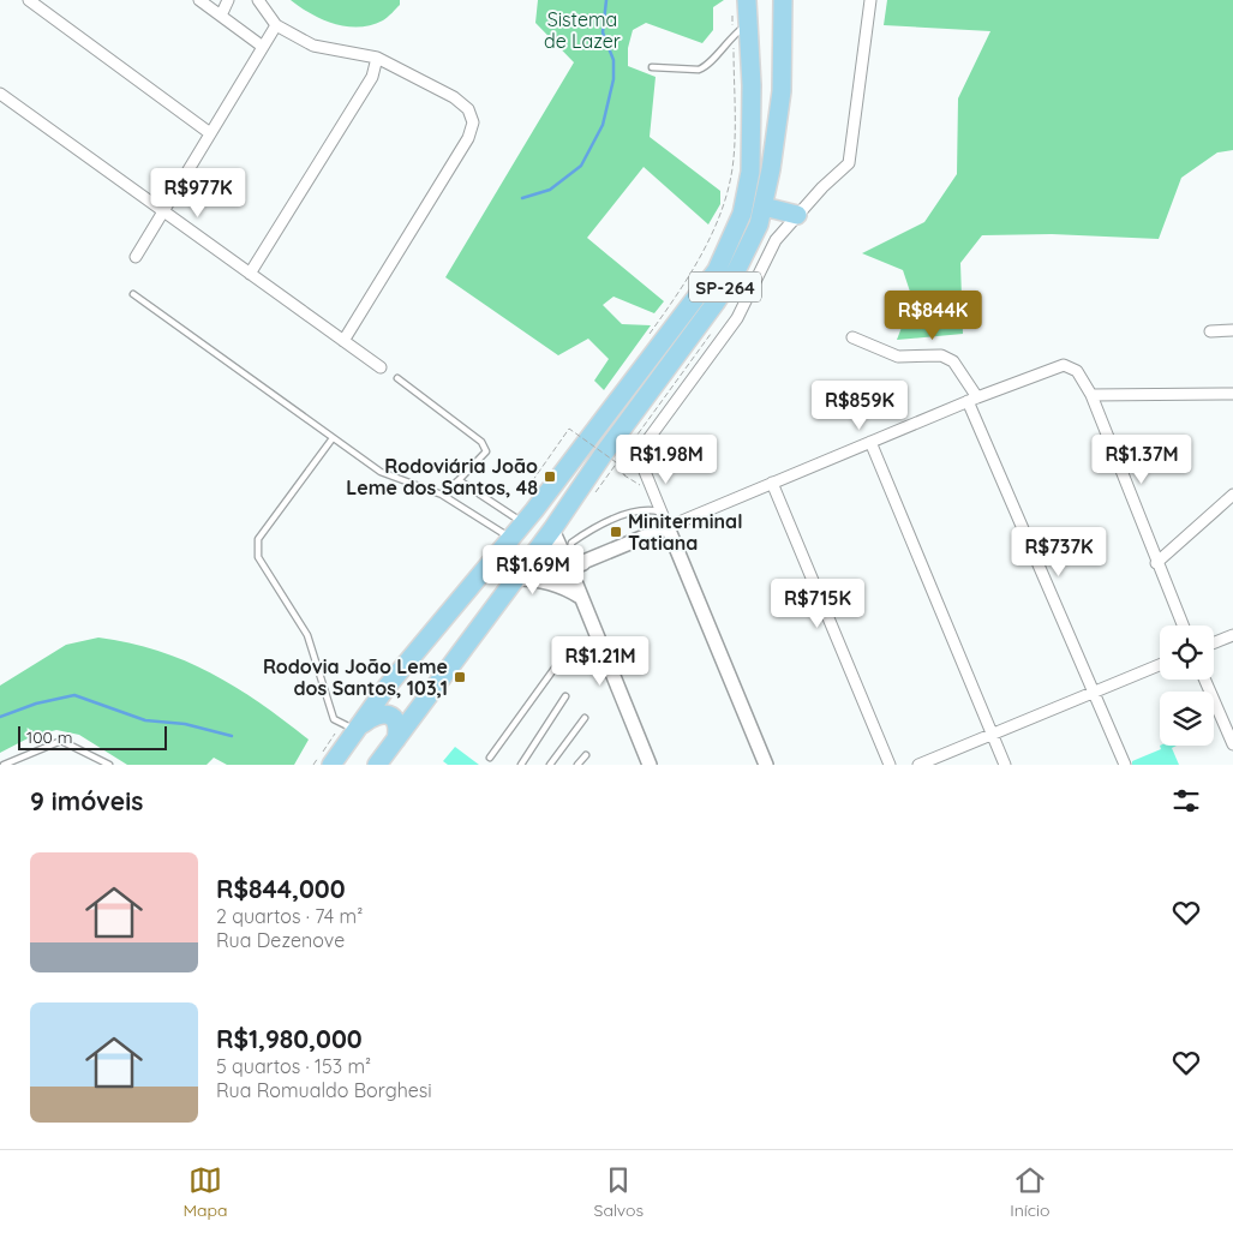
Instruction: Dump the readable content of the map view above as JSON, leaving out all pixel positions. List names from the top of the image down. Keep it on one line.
{"streets":{"main road":["SP-264"]},"parks":["Sistema de Lazer"],"places":{"transit":["Rodoviária João Leme dos Santos, 48","Miniterminal Tatiana","Rodovia João Leme dos Santos, 103,1"]},"scale_bar":"100 m","page":{"price":["R$977K","R$844K","R$859K","R$1.98M","R$1.37M","R$737K","R$1.69M","R$715K","R$1.21M"],"scale":"100 m","heading":"9 imóveis","list":[{"name":"R$844,000","note":"2 quartos · 74 m² · Rua Dezenove"},{"name":"R$1,980,000","note":"5 quartos · 153 m² · Rua Romualdo Borghesi"}],"tabs":["Mapa","Salvos","Início"]}}
